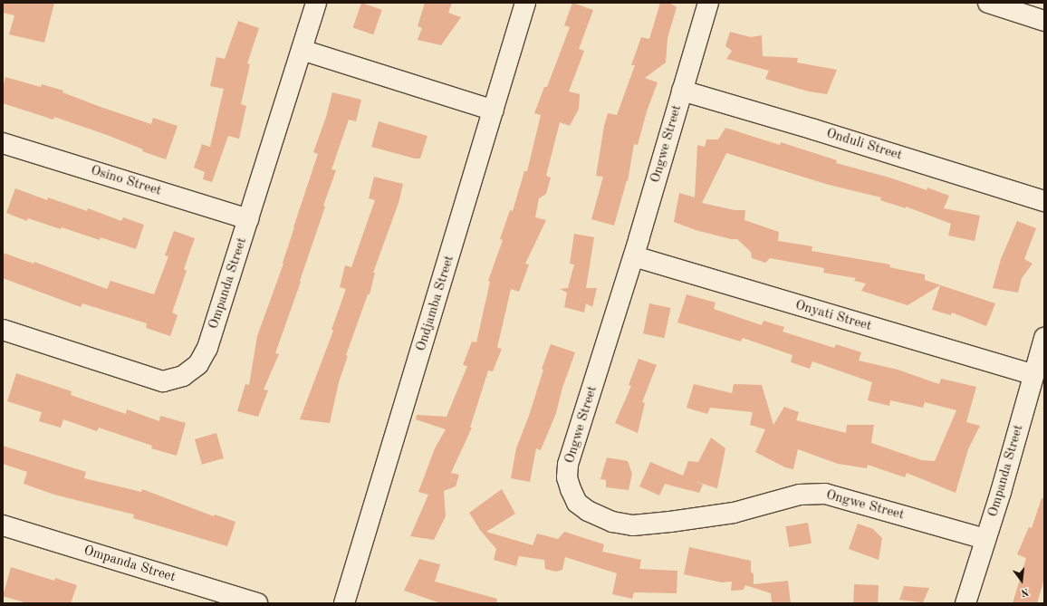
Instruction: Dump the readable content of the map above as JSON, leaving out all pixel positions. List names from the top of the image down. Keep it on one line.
{"streets":{"street":["Ongwe Street","Onduli Street","Osino Street","Ompanda Street","Ondjamba Street","Onyati Street"]},"crossings":[["Ongwe Street","Onduli Street"],["Ongwe Street","Ompanda Street"],["Ongwe Street","Onyati Street"],["Osino Street","Ompanda Street"],["Ompanda Street","Onyati Street"]],"north":"bottom"}
